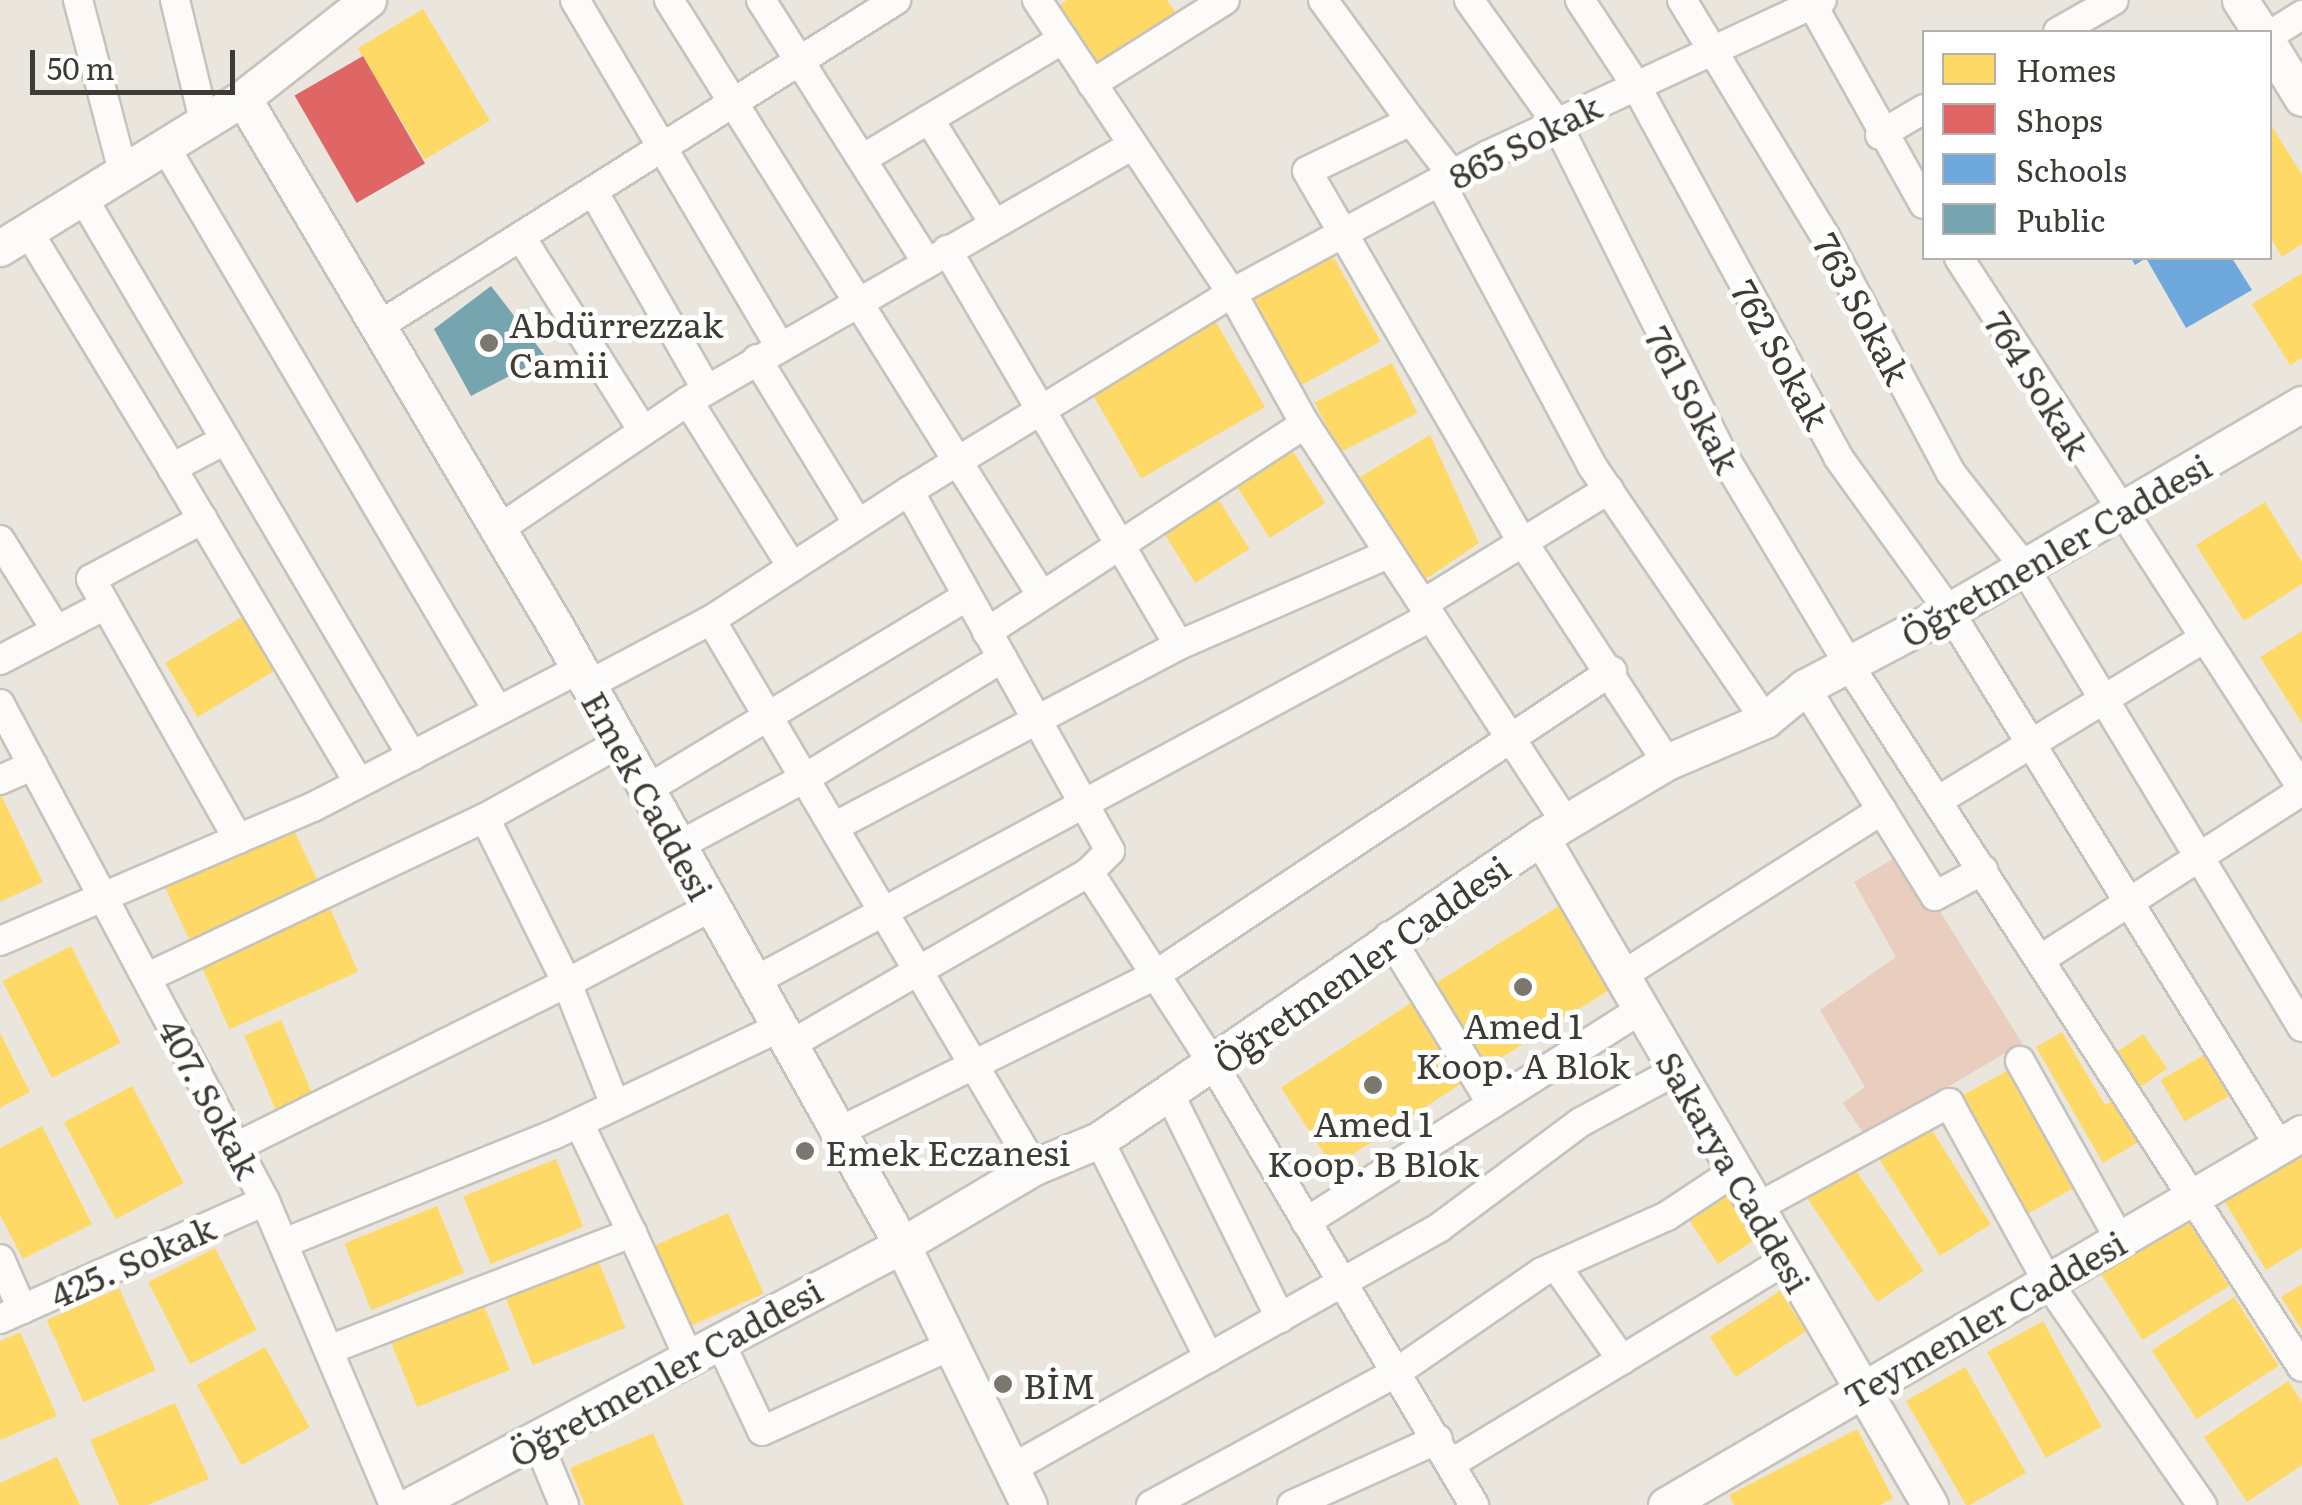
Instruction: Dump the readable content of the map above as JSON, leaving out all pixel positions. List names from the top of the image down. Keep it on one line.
{"streets":{"street":["865 Sokak","763 Sokak","762 Sokak","764 Sokak","761 Sokak","Öğretmenler Caddesi","Emek Caddesi","407. Sokak","Sakarya Caddesi","425. Sokak","Teymenler Caddesi"]},"crossings":[["865 Sokak","763 Sokak"],["865 Sokak","762 Sokak"],["865 Sokak","761 Sokak"],["865 Sokak","Emek Caddesi"],["865 Sokak","407. Sokak"],["763 Sokak","Öğretmenler Caddesi"],["762 Sokak","Öğretmenler Caddesi"],["762 Sokak","Teymenler Caddesi"],["764 Sokak","Öğretmenler Caddesi"],["761 Sokak","Öğretmenler Caddesi"],["761 Sokak","Teymenler Caddesi"],["Öğretmenler Caddesi","Emek Caddesi"],["Öğretmenler Caddesi","Sakarya Caddesi"],["407. Sokak","425. Sokak"],["Sakarya Caddesi","Teymenler Caddesi"]],"places":["Abdürrezzak Camii","Amed 1 Koop. A Blok","Amed 1 Koop. B Blok","Emek Eczanesi","BİM"],"legend":["Homes","Shops","Schools","Public"],"scale_bar":"50 m"}
